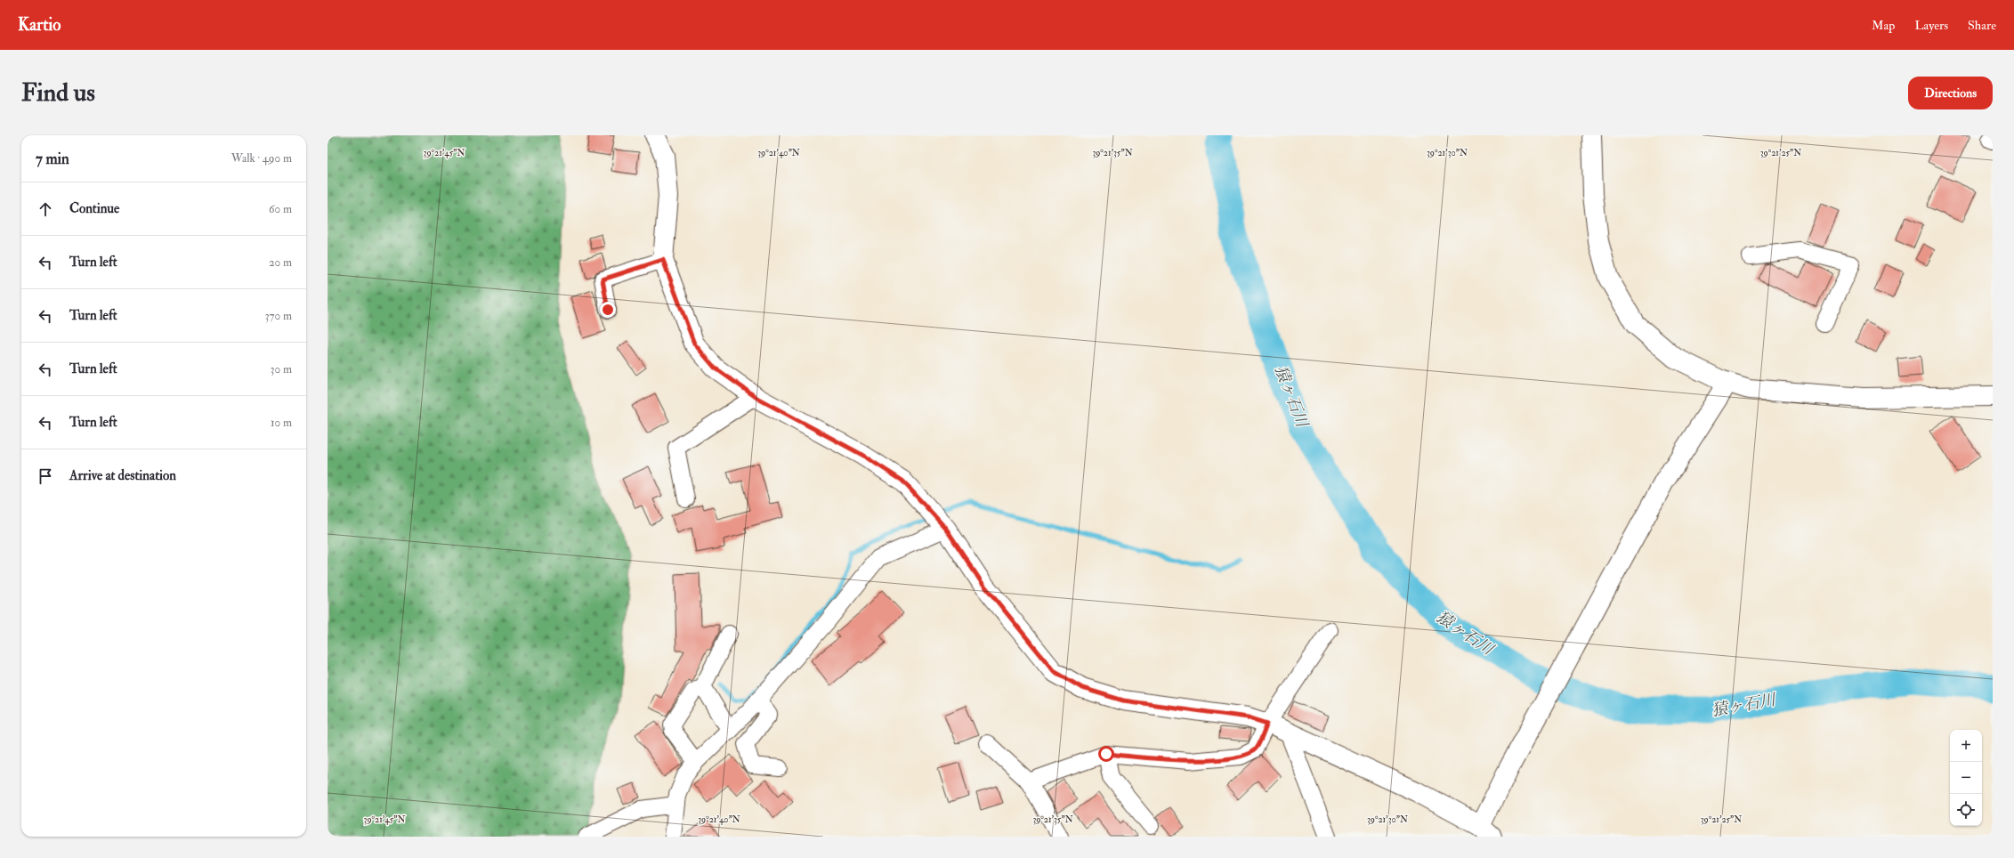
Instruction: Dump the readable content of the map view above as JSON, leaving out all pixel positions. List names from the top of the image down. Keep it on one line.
{"water":["猿ヶ石川"],"page":{"header":"Kartio","nav":["Map","Layers","Share"],"buttons":"Directions","title":"Find us","heading":["7 min","Walk · 490 m"],"list":[["Continue","60 m"],["Turn left","20 m"],["Turn left","370 m"],["Turn left","30 m"],["Turn left","10 m"],"Arrive at destination"],"map_buttons":["+","−"]},"coordinates":["39°21'45\"N","39°21'40\"N","39°21'35\"N","39°21'30\"N","39°21'25\"N"]}
